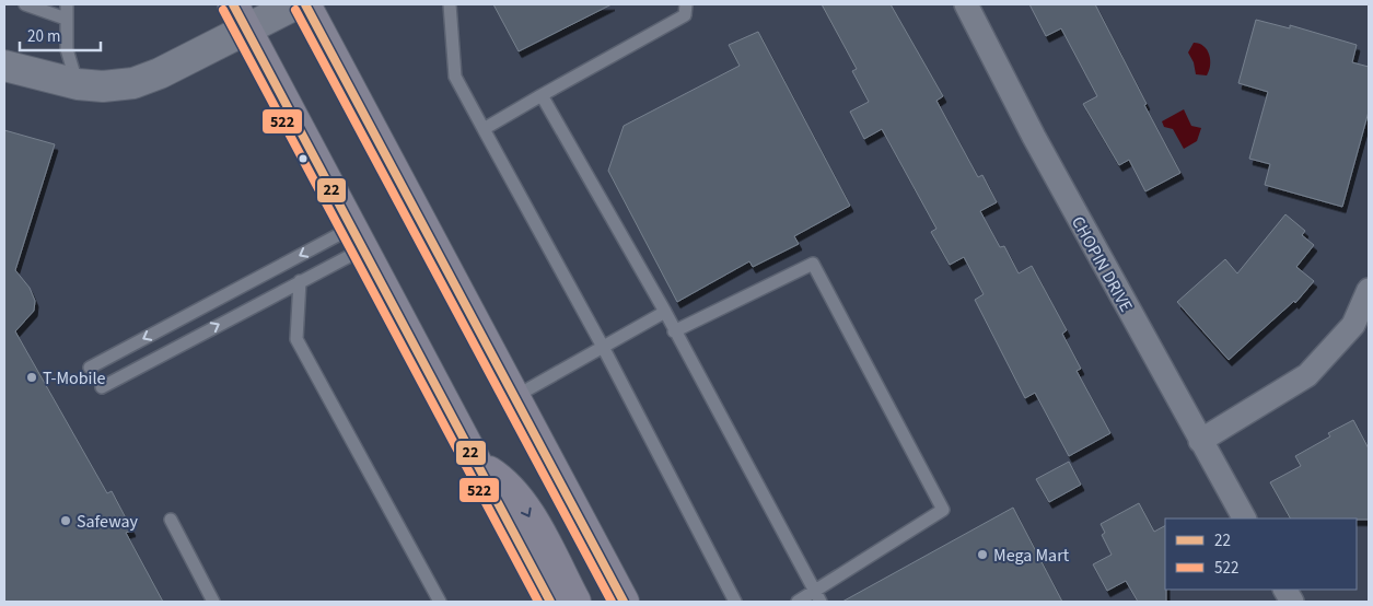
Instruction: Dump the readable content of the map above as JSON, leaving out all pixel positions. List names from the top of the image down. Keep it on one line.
{"streets":{"street":["CHOPIN DRIVE"]},"places":["T-Mobile","Safeway","Mega Mart"],"lines":["transit line 22","transit line 522"],"legend":["22","522"],"scale_bar":"20 m"}
